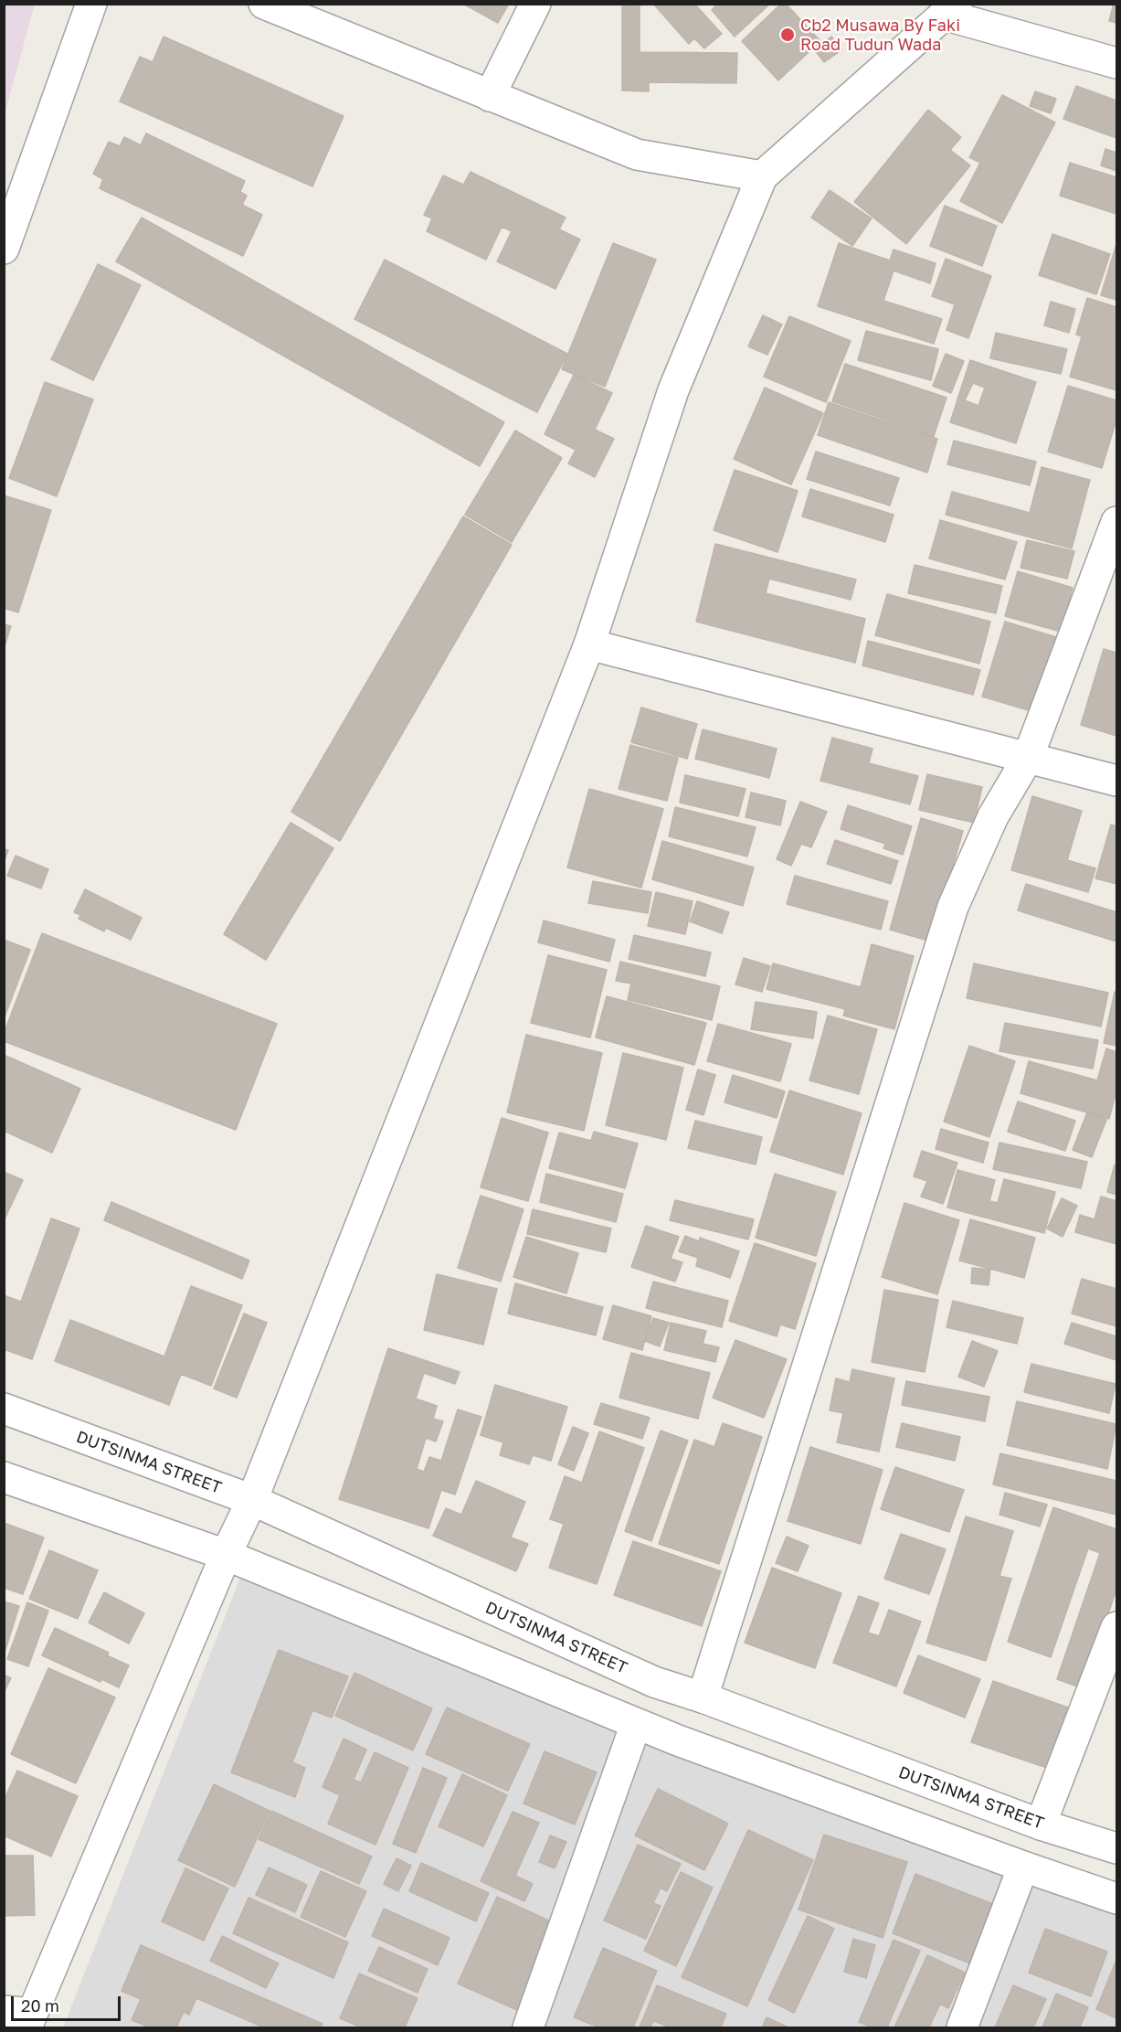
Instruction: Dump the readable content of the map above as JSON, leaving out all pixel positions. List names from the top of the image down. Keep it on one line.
{"streets":{"street":["DUTSINMA STREET"]},"places":["Cb2 Musawa By Faki Road Tudun Wada"],"scale_bar":"20 m"}
